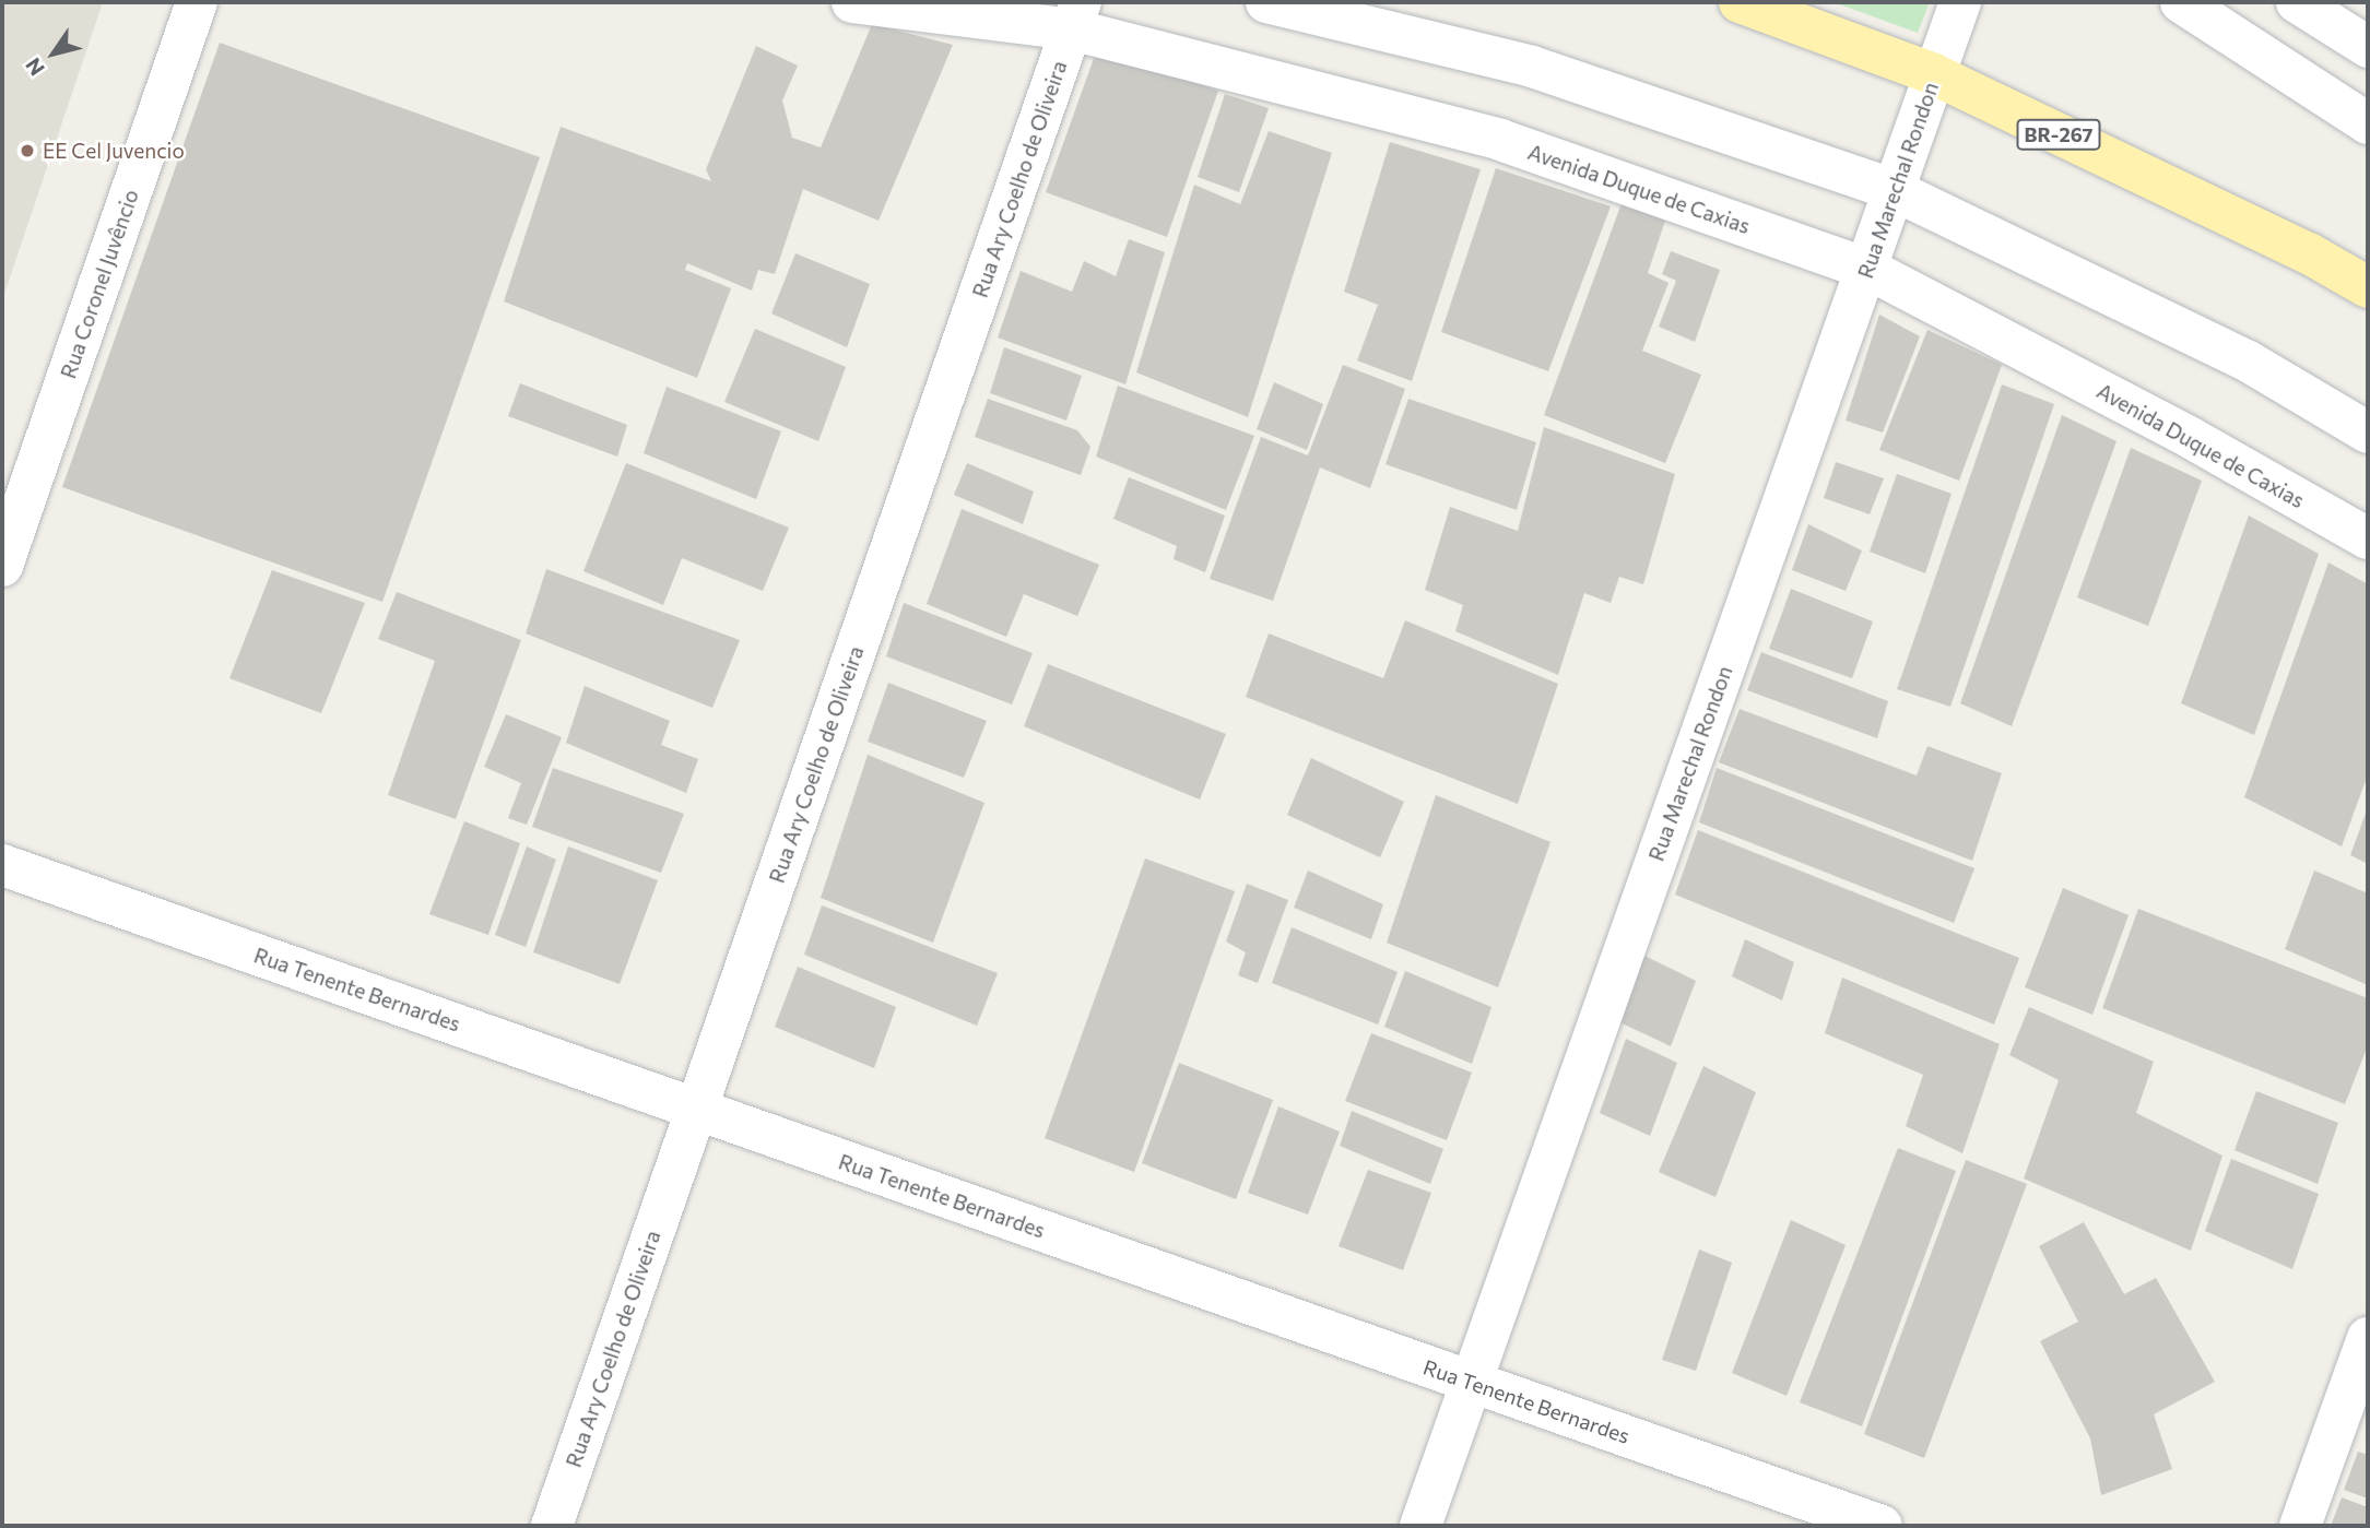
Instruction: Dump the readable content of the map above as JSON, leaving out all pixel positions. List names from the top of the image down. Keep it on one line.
{"streets":{"main road":["BR-267"],"street":["Rua Ary Coelho de Oliveira","Rua Marechal Rondon","Avenida Duque de Caxias","Rua Coronel Juvêncio","Rua Tenente Bernardes"]},"crossings":[["BR-267","Rua Marechal Rondon"],["Rua Ary Coelho de Oliveira","Avenida Duque de Caxias"],["Rua Ary Coelho de Oliveira","Rua Tenente Bernardes"],["Rua Marechal Rondon","Avenida Duque de Caxias"],["Rua Marechal Rondon","Rua Tenente Bernardes"]],"places":["EE Cel Juvencio"],"north":"bottom left"}
